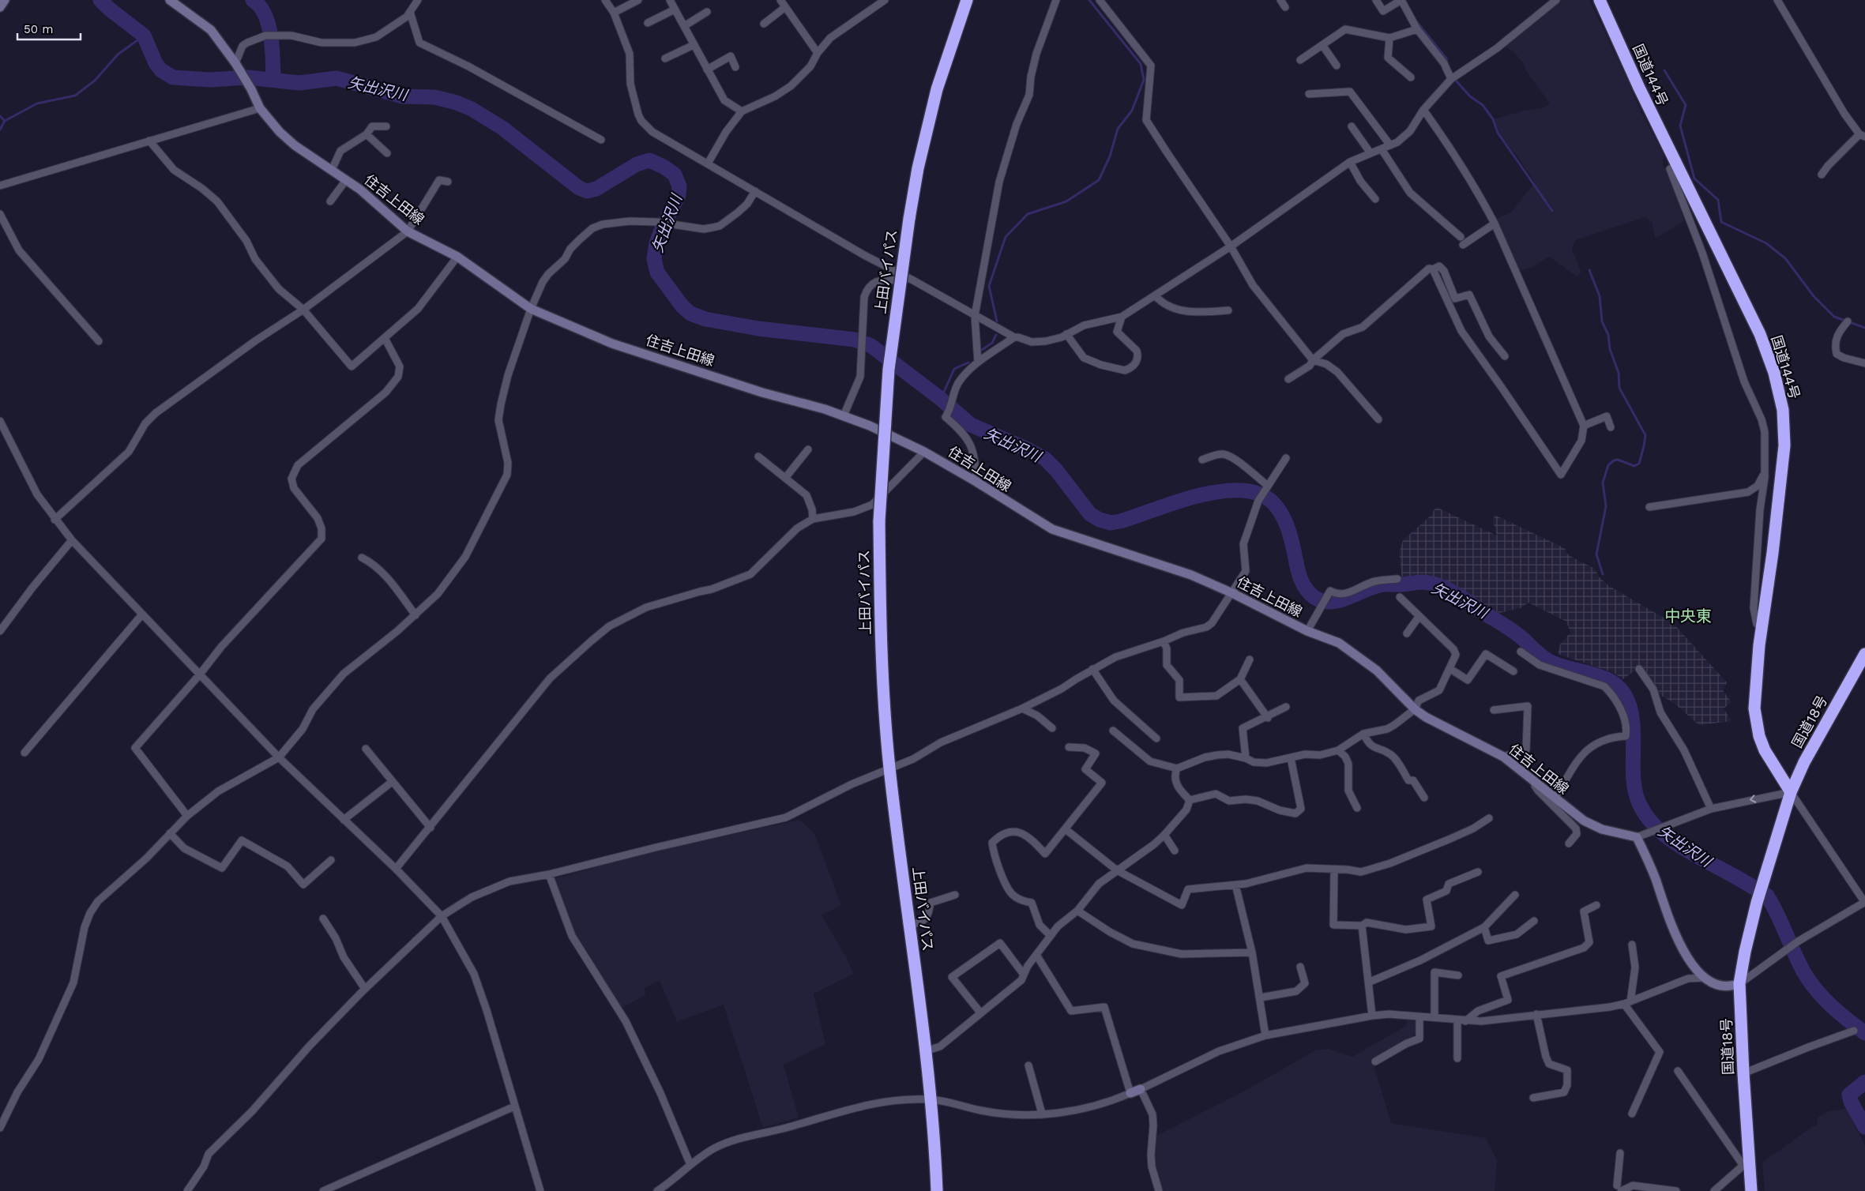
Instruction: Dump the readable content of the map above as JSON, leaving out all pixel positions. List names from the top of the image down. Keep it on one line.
{"streets":{"highway":["国道144号","上田バイパス","国道18号"],"main road":["住吉上田線"]},"crossings":[["国道144号","国道18号"]],"districts":["中央東"],"water":["矢出沢川"],"scale_bar":"50 m"}
